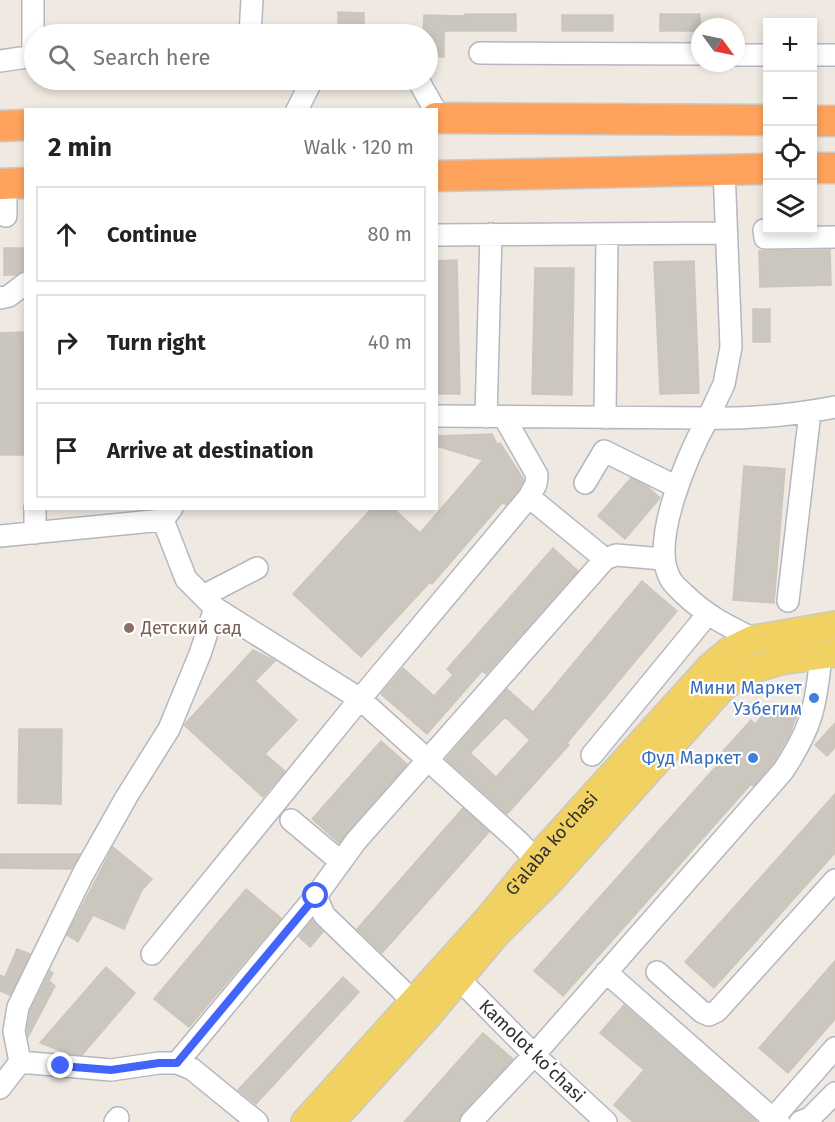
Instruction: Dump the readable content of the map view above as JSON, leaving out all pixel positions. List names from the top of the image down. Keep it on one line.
{"streets":{"main road":["G'alaba ko'chasi"],"street":["Kamolot koʻchasi"]},"crossings":[["G'alaba ko'chasi","Kamolot koʻchasi"]],"places":["Детский сад","Мини Маркет Узбегим","Фуд Маркет"],"north":"bottom right","page":{"map_buttons":["+","−"],"search":"Search here","heading":["2 min","Walk · 120 m"],"list":[["Continue","80 m"],["Turn right","40 m"],"Arrive at destination"]}}
